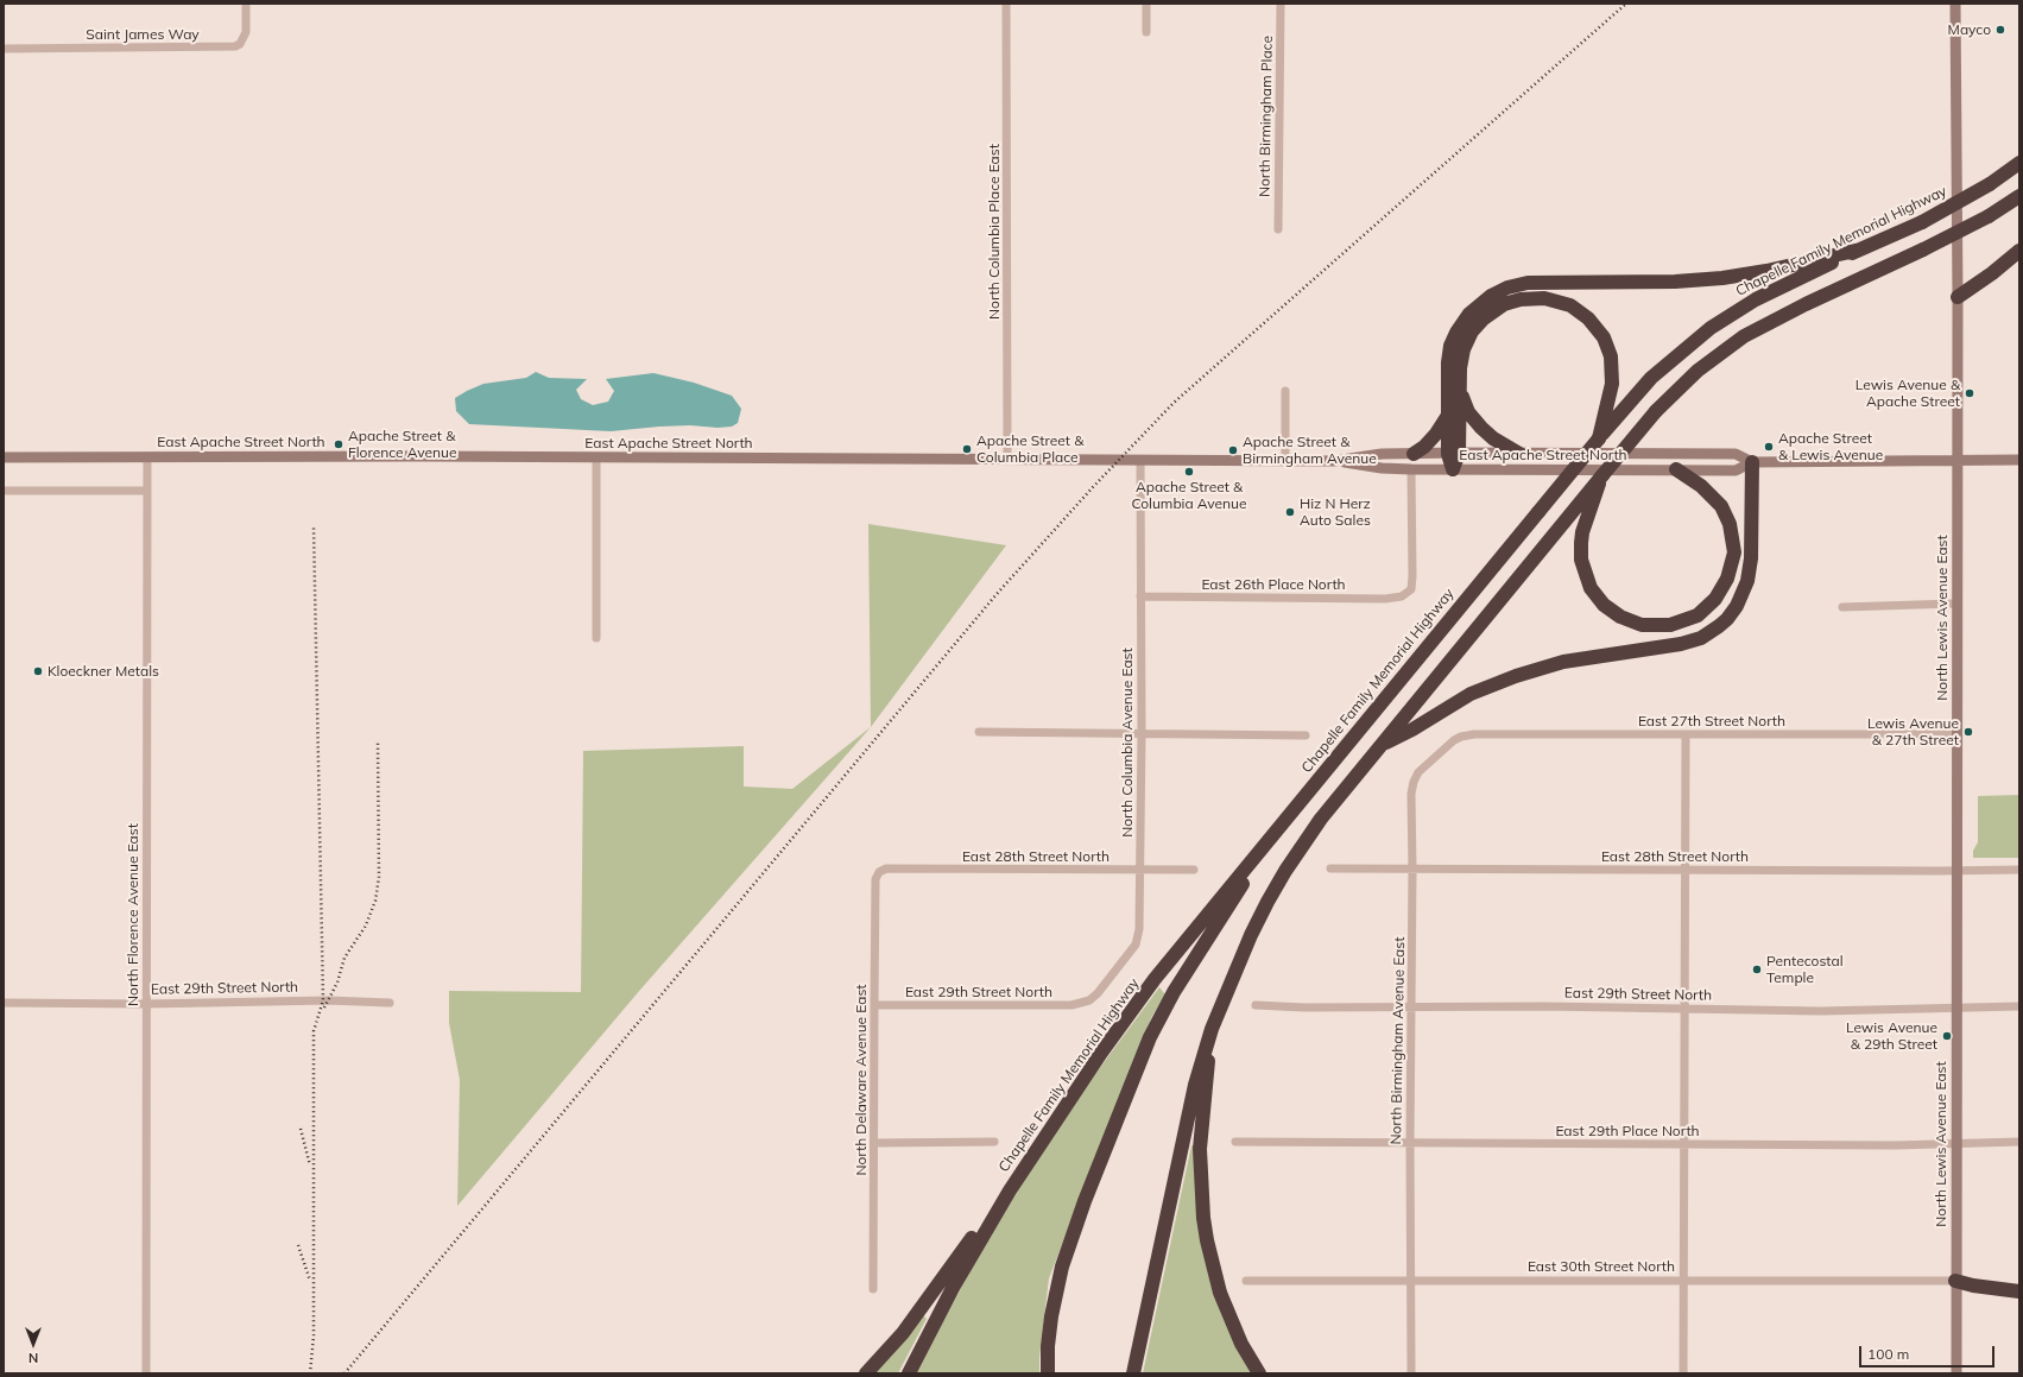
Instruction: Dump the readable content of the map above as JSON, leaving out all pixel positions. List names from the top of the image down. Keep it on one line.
{"streets":{"highway":["Chapelle Family Memorial Highway"],"main road":["East Apache Street North","North Lewis Avenue East"],"street":["Saint James Way","North Birmingham Place","North Columbia Place East","East 26th Place North","East 27th Street North","North Columbia Avenue East","East 28th Street North","North Florence Avenue East","East 29th Street North","North Birmingham Avenue East","North Delaware Avenue East","East 29th Place North","East 30th Street North"]},"crossings":[["North Columbia Place East","East Apache Street North"],["East Apache Street North","East 26th Place North"],["East Apache Street North","North Lewis Avenue East"],["East Apache Street North","North Columbia Avenue East"],["East Apache Street North","North Florence Avenue East"],["East 26th Place North","North Columbia Avenue East"],["North Lewis Avenue East","East 27th Street North"],["North Lewis Avenue East","East 28th Street North"],["North Lewis Avenue East","East 29th Street North"],["North Lewis Avenue East","East 29th Place North"],["North Lewis Avenue East","East 30th Street North"],["East 27th Street North","North Birmingham Avenue East"],["North Columbia Avenue East","East 28th Street North"],["North Columbia Avenue East","East 29th Street North"],["East 28th Street North","North Birmingham Avenue East"],["East 28th Street North","North Delaware Avenue East"],["North Florence Avenue East","East 29th Street North"],["East 29th Street North","North Birmingham Avenue East"],["East 29th Street North","North Delaware Avenue East"],["North Birmingham Avenue East","East 29th Place North"],["North Birmingham Avenue East","East 30th Street North"]],"places":["Mayco","Lewis Avenue & Apache Street","Apache Street & Florence Avenue","Apache Street & Lewis Avenue","Apache Street & Columbia Place","Apache Street & Birmingham Avenue","Apache Street & Columbia Avenue","Hiz N Herz Auto Sales","Kloeckner Metals","Lewis Avenue & 27th Street","Pentecostal Temple","Lewis Avenue & 29th Street"],"scale_bar":"100 m","north":"bottom"}
